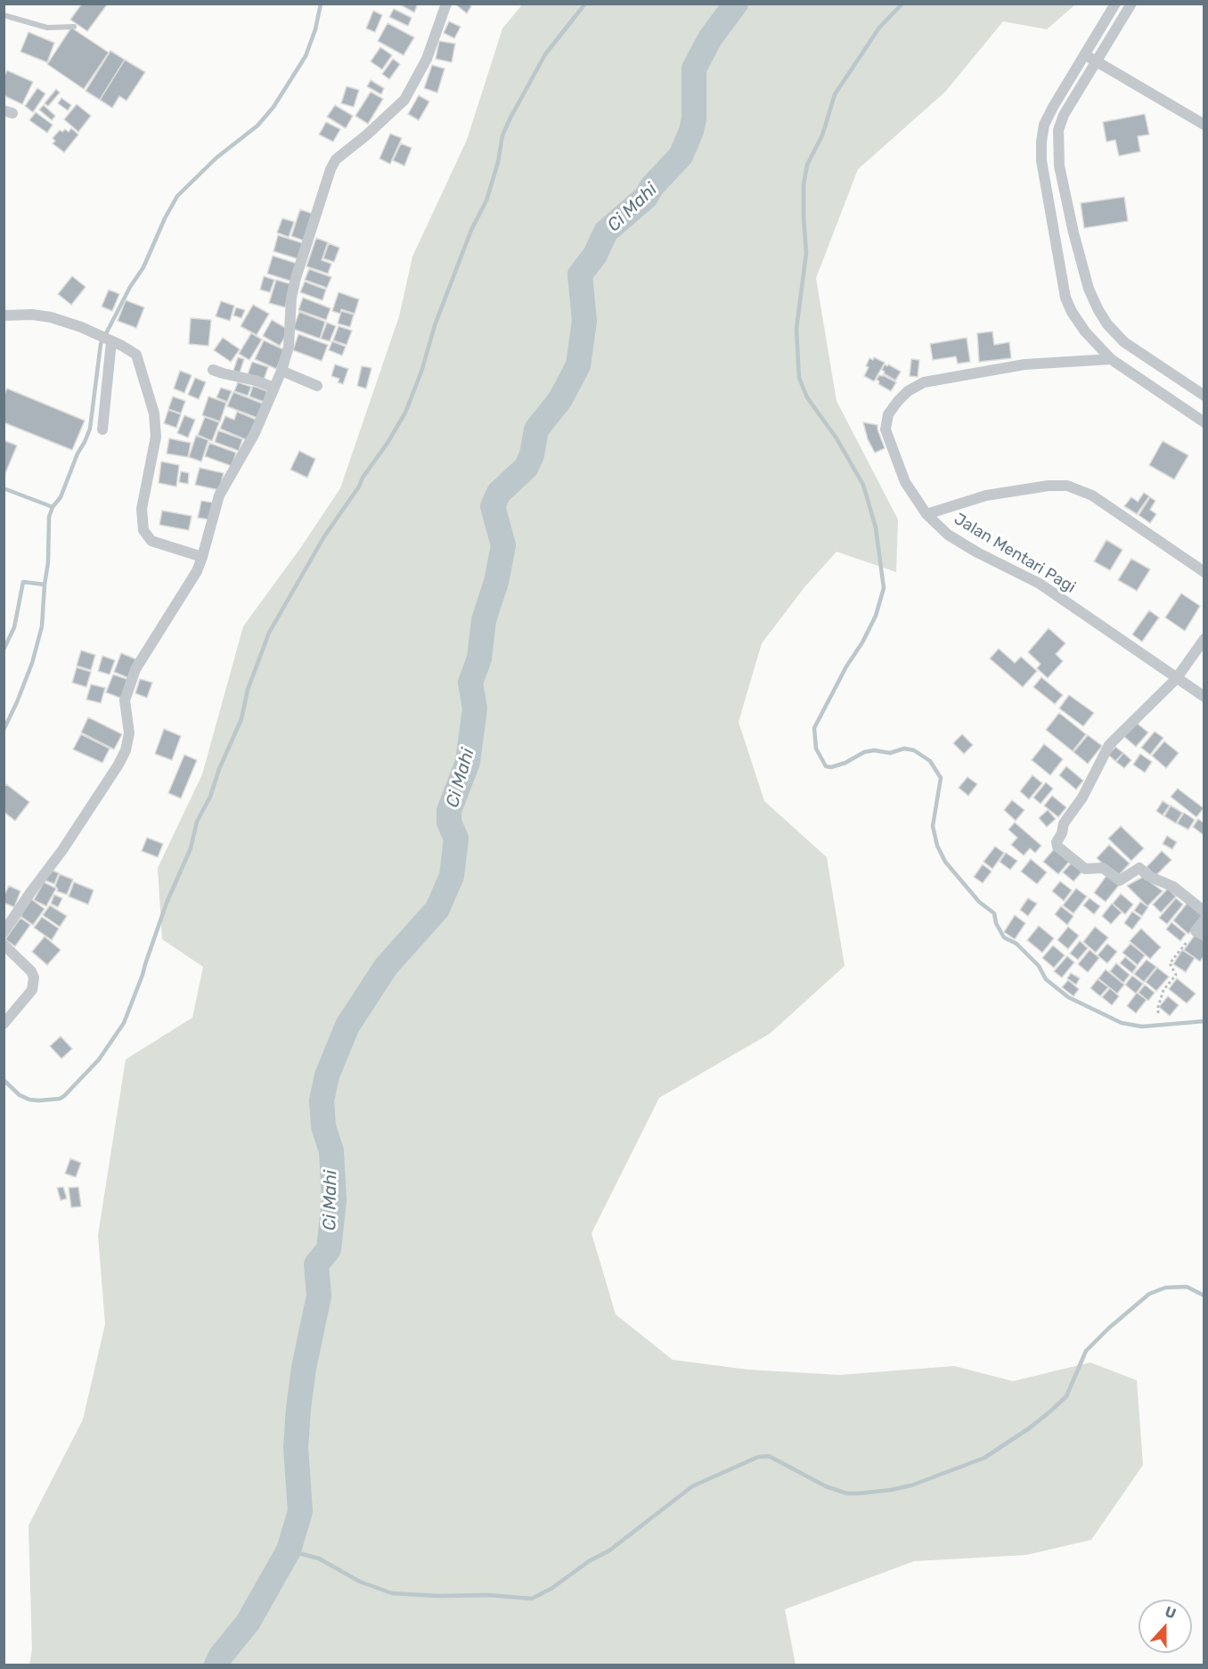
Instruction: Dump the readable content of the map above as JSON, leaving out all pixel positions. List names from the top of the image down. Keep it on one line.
{"streets":{"street":["Jalan Mentari Pagi"]},"water":["Ci Mahi"],"north":"top"}
